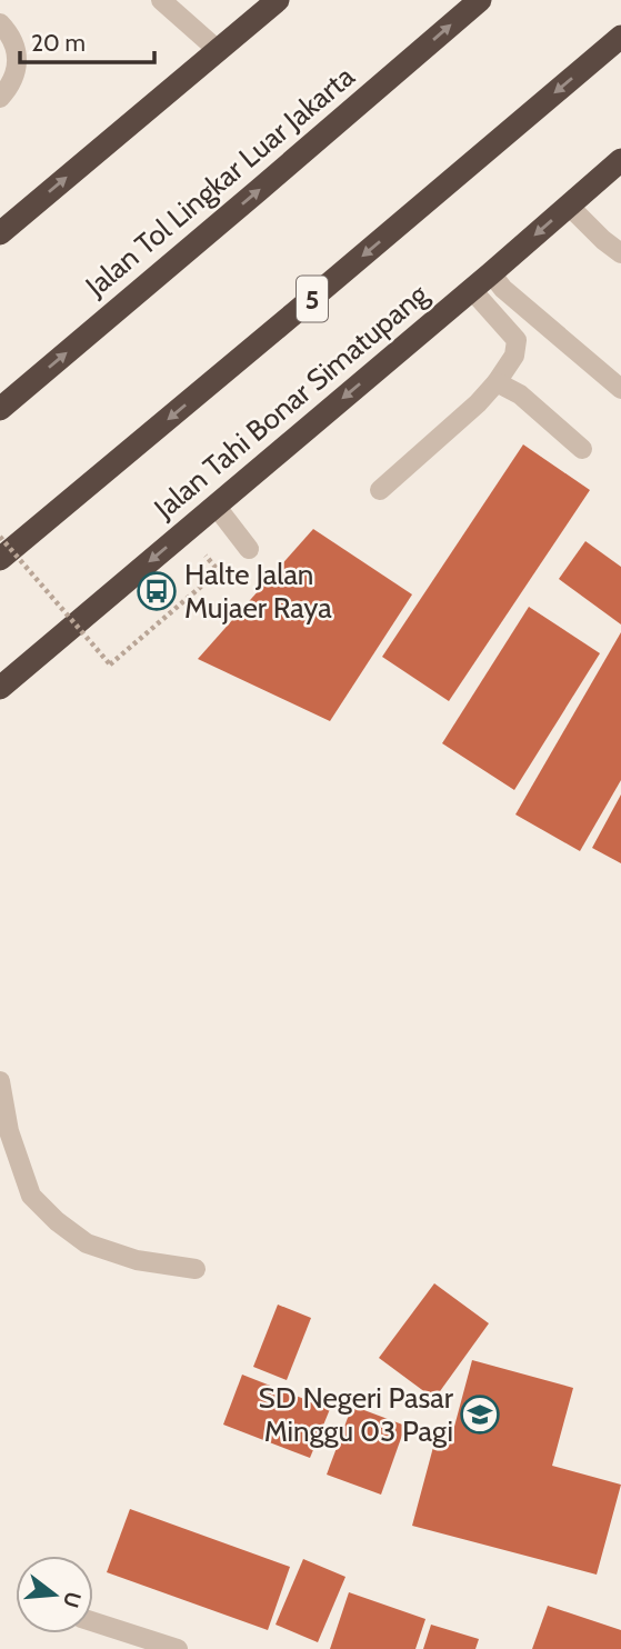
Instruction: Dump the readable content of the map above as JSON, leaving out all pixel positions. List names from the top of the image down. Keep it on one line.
{"streets":{"highway":["Jalan Tol Lingkar Luar Jakarta","5","Jalan Tahi Bonar Simatupang"]},"places":{"bus stop":["Halte Jalan Mujaer Raya"],"school or university":["SD Negeri Pasar Minggu 03 Pagi"]},"scale_bar":"20 m","north":"right"}
